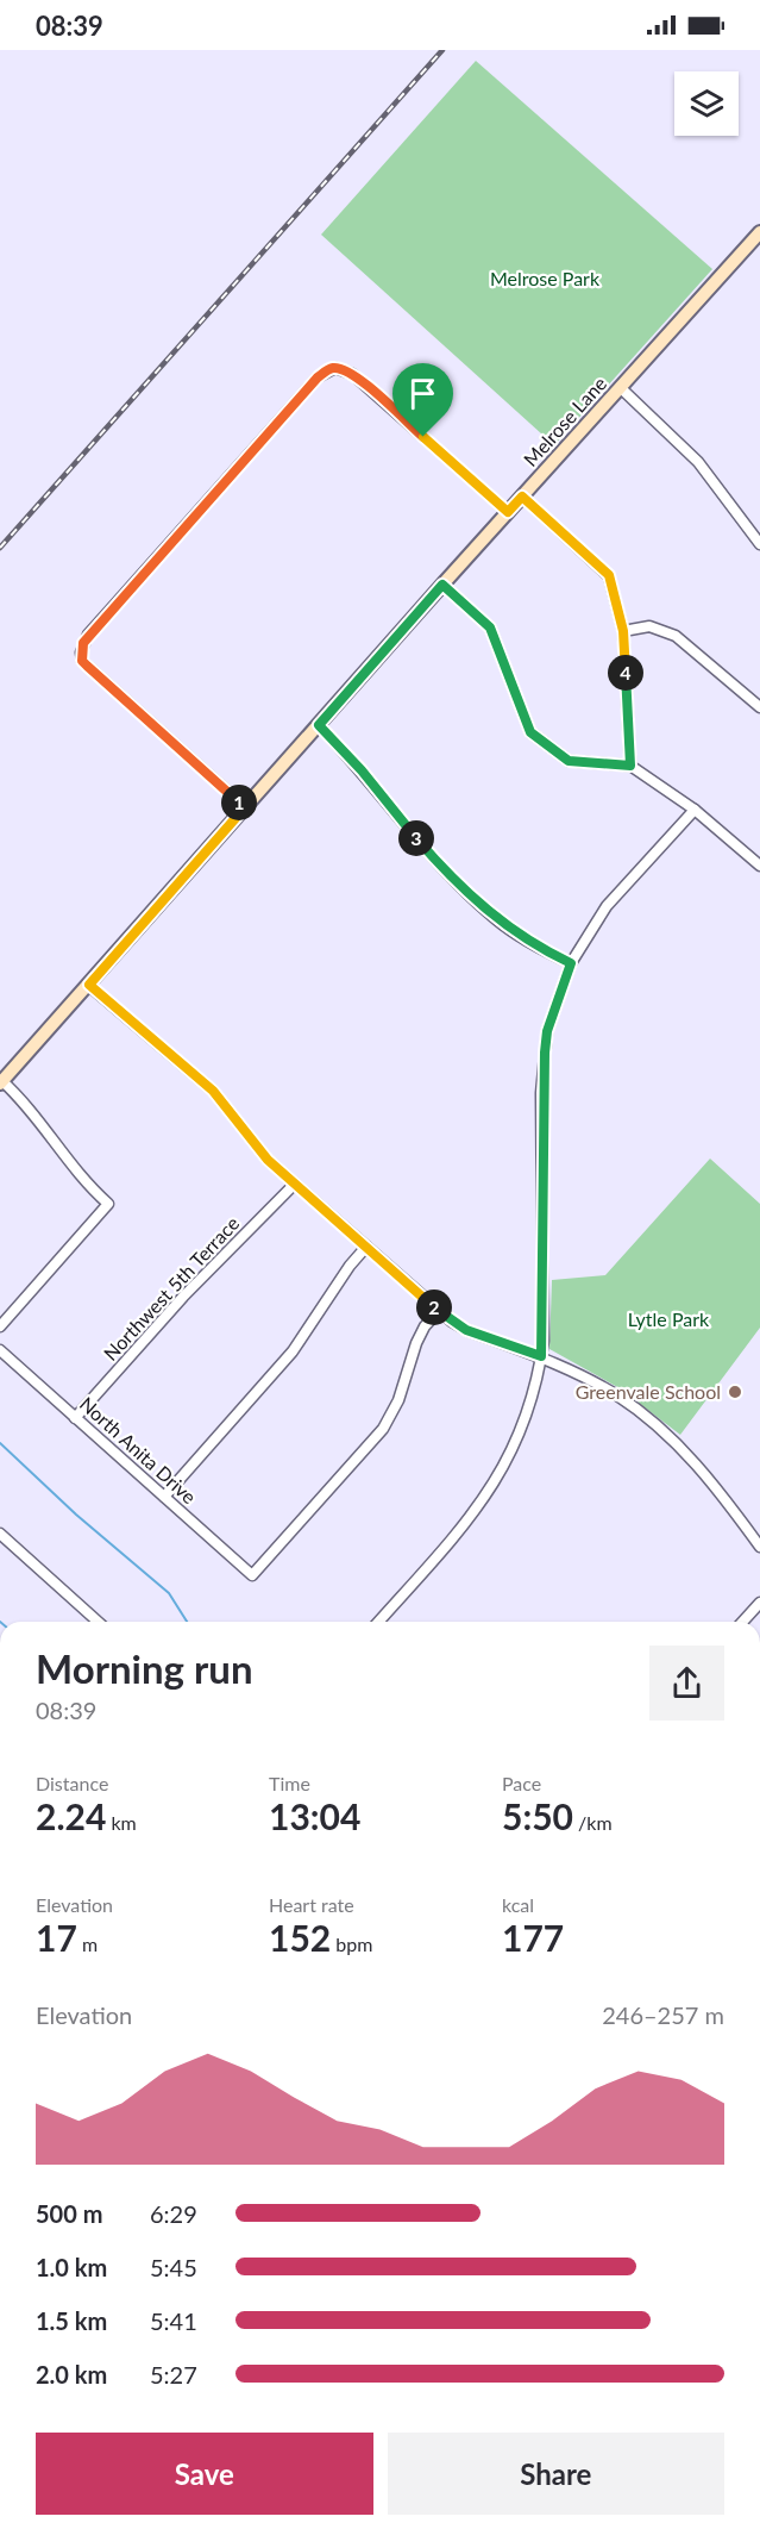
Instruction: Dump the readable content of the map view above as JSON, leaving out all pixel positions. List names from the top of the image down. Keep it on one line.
{"streets":{"street":["Melrose Lane","Northwest 5th Terrace","North Anita Drive"]},"crossings":[["Northwest 5th Terrace","North Anita Drive"]],"parks":["Melrose Park","Lytle Park"],"places":["Greenvale School"],"page":{"status":"08:39","pins":["4","1","3","2"],"heading":["Morning run","08:39"],"stats":[["Distance","2.24 km"],["Time","13:04"],["Pace","5:50 /km"],["Elevation","17 m"],["Heart rate","152 bpm"],["kcal","177"]],"chart":["Elevation","246–257 m"],"list":[{"name":"500 m","note":"6:29"},{"name":"1.0 km","note":"5:45"},{"name":"1.5 km","note":"5:41"},{"name":"2.0 km","note":"5:27"}],"buttons":["Save","Share"]}}
